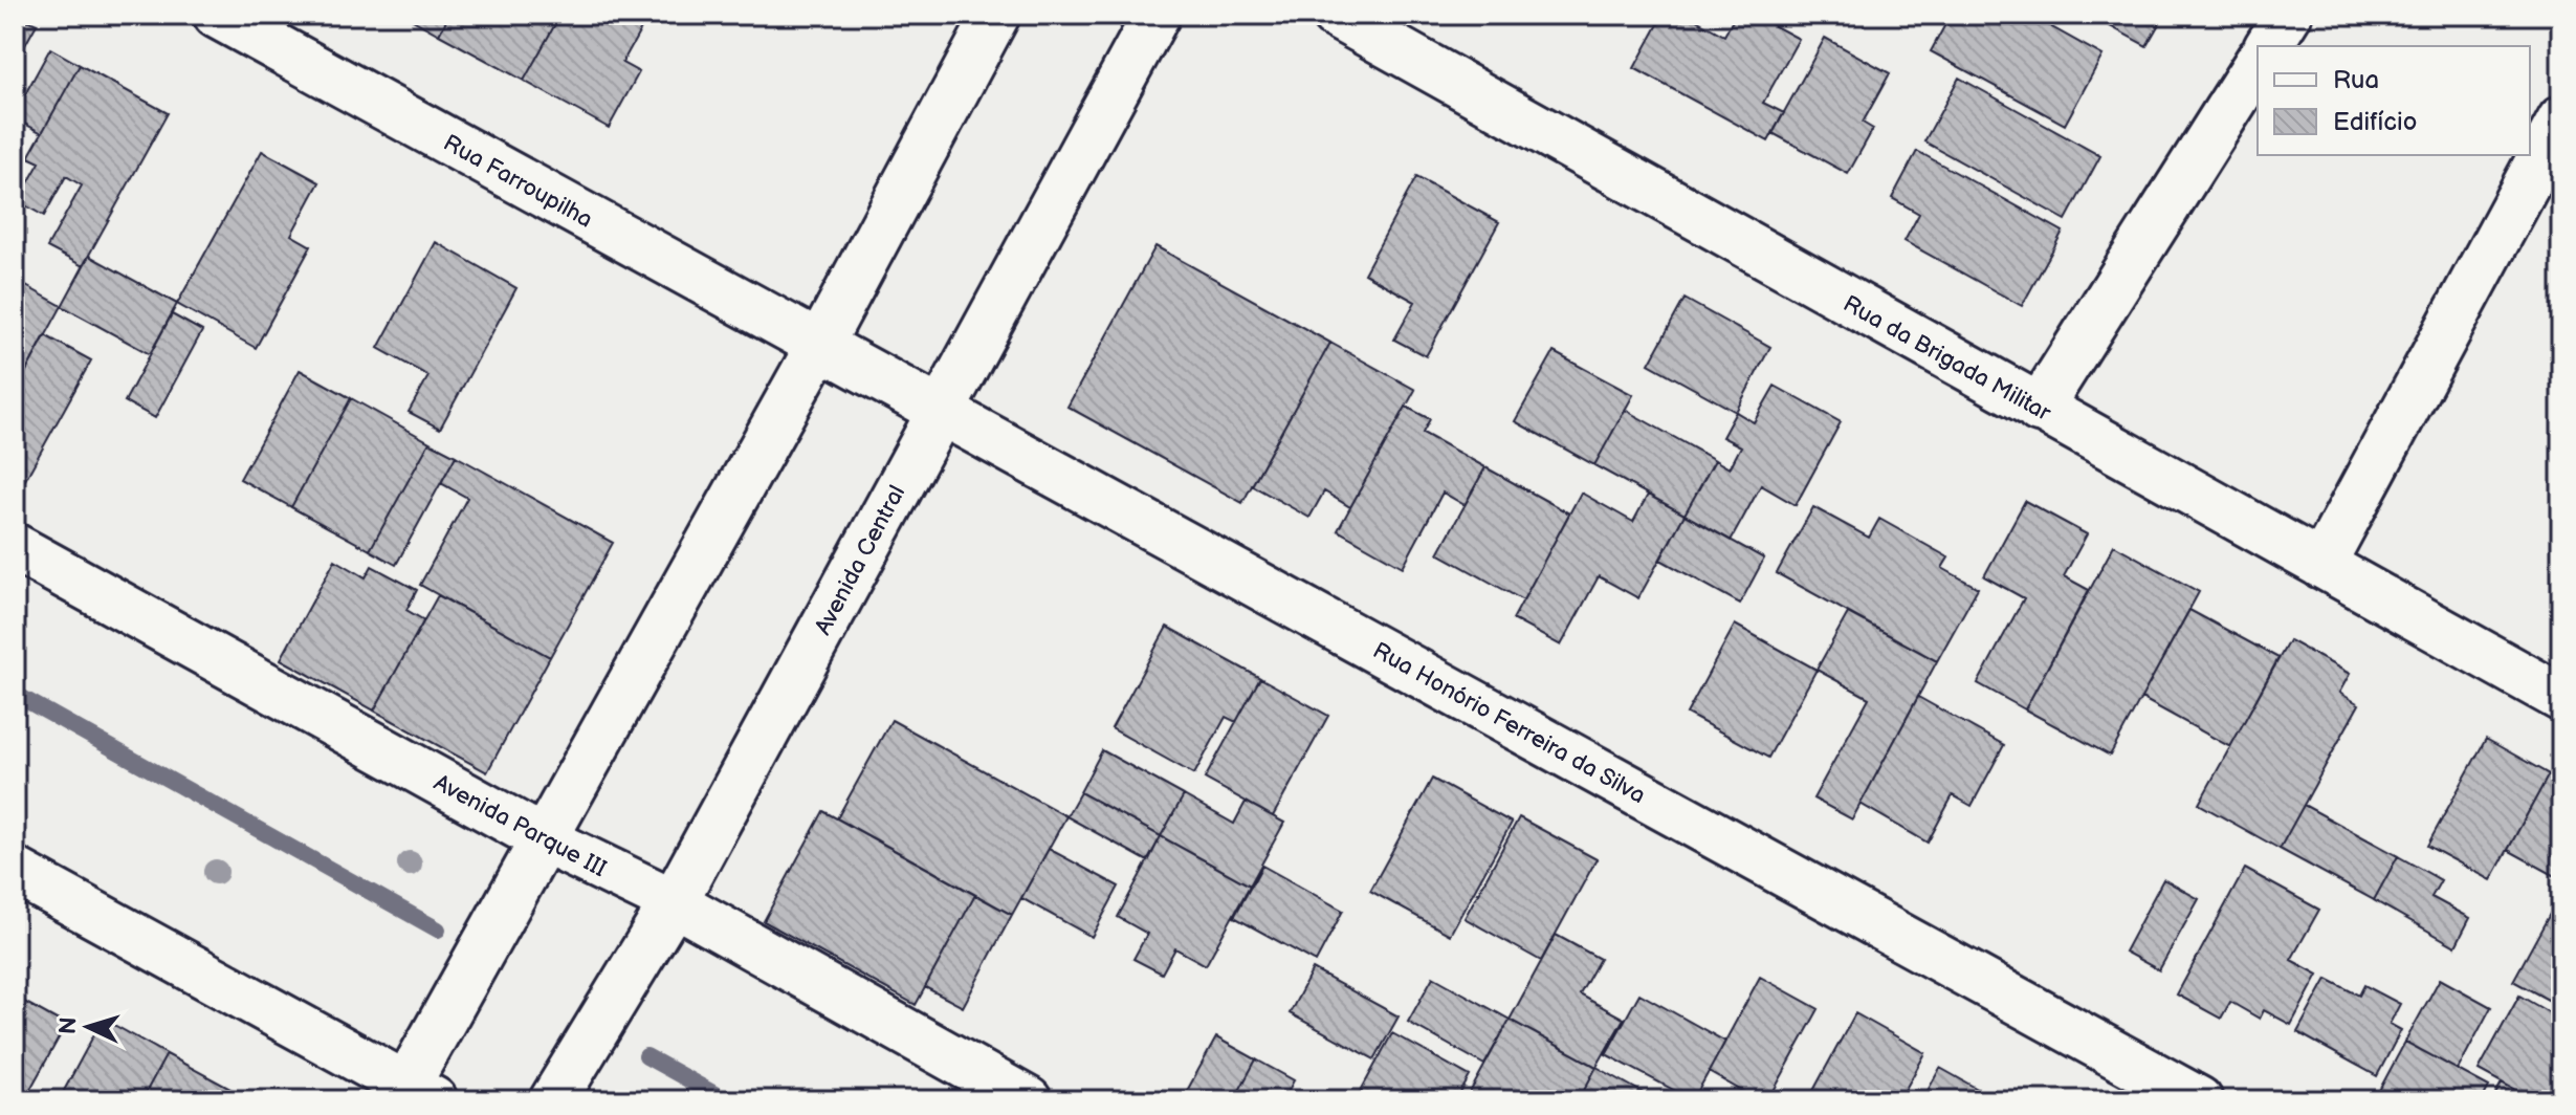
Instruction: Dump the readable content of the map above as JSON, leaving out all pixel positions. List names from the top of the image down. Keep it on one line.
{"streets":{"street":["Rua Farroupilha","Rua da Brigada Militar","Avenida Central","Rua Honório Ferreira da Silva","Avenida Parque III"]},"crossings":[["Rua Farroupilha","Rua Honório Ferreira da Silva"],["Avenida Central","Rua Honório Ferreira da Silva"],["Avenida Central","Avenida Parque III"]],"legend":["Rua","Edifício"],"north":"left"}
